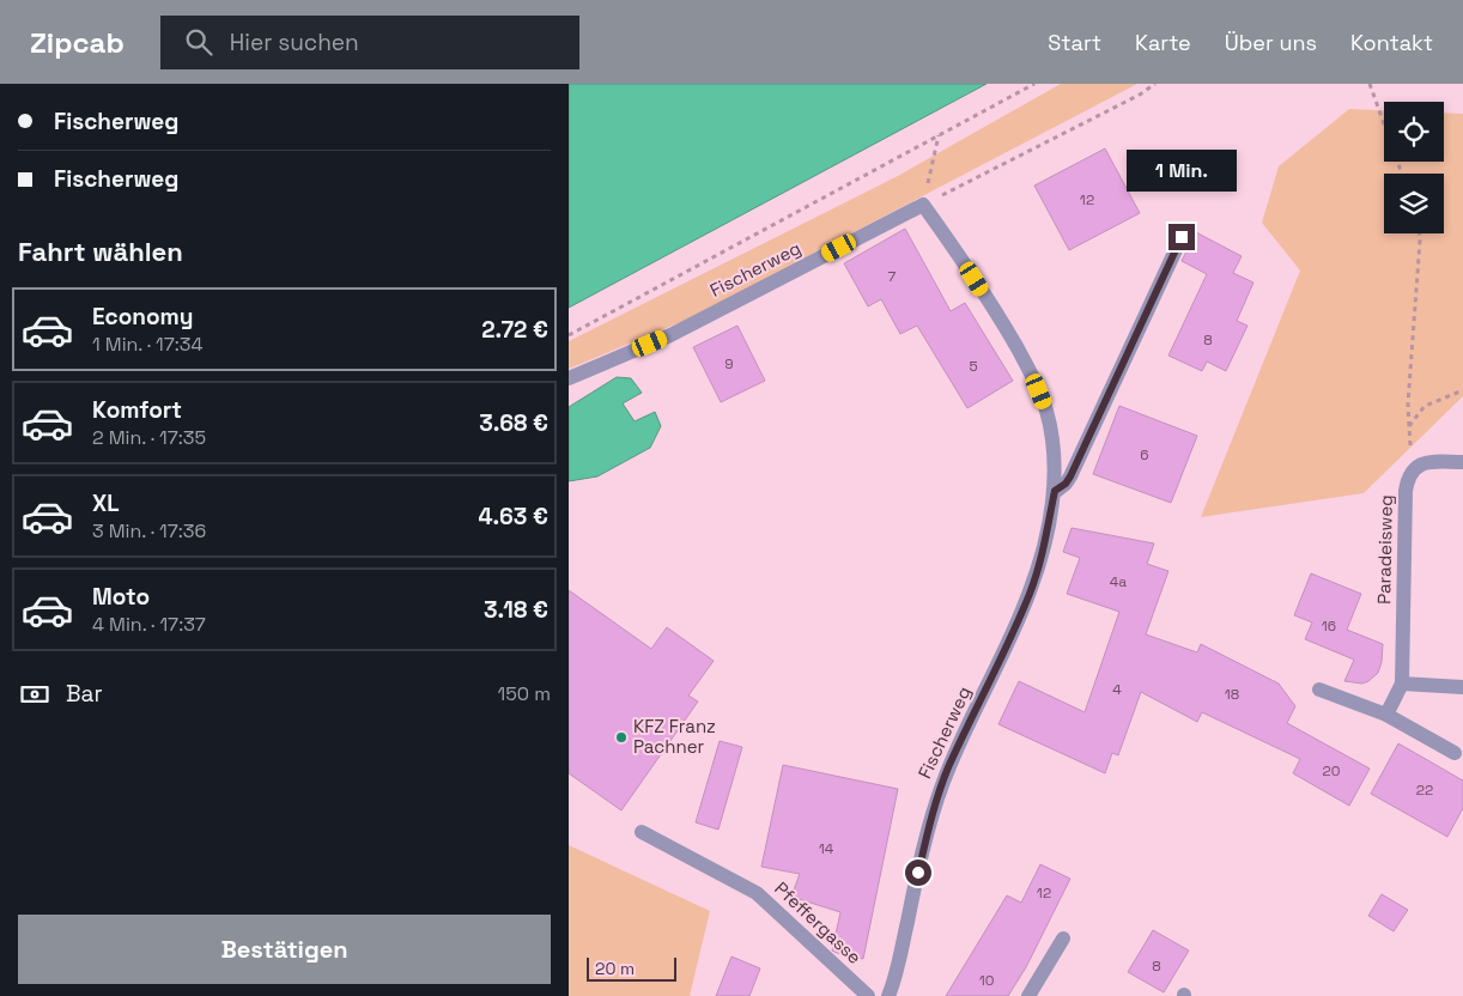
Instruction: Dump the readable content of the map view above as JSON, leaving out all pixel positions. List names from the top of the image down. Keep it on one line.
{"streets":{"street":["Fischerweg","Paradeisweg","Pfeffergasse"]},"places":["KFZ Franz Pachner"],"house_numbers":["12","7","8","9","5","6","4a","16","4","18","20","22","14","12","8","10"],"scale_bar":"20 m","page":{"header":"Zipcab","search":"Hier suchen","nav":["Start","Karte","Über uns","Kontakt"],"banner":["Fischerweg","Fischerweg"],"bubble":"1 Min.","heading":"Fahrt wählen","list":[{"name":"Economy","note":"1 Min. · 17:34","value":"2.72 €"},{"name":"Komfort","note":"2 Min. · 17:35","value":"3.68 €"},{"name":"XL","note":"3 Min. · 17:36","value":"4.63 €"},{"name":"Moto","note":"4 Min. · 17:37","value":"3.18 €"}],"pay":["Bar","150 m"],"buttons":"Bestätigen","scale":"20 m"}}
